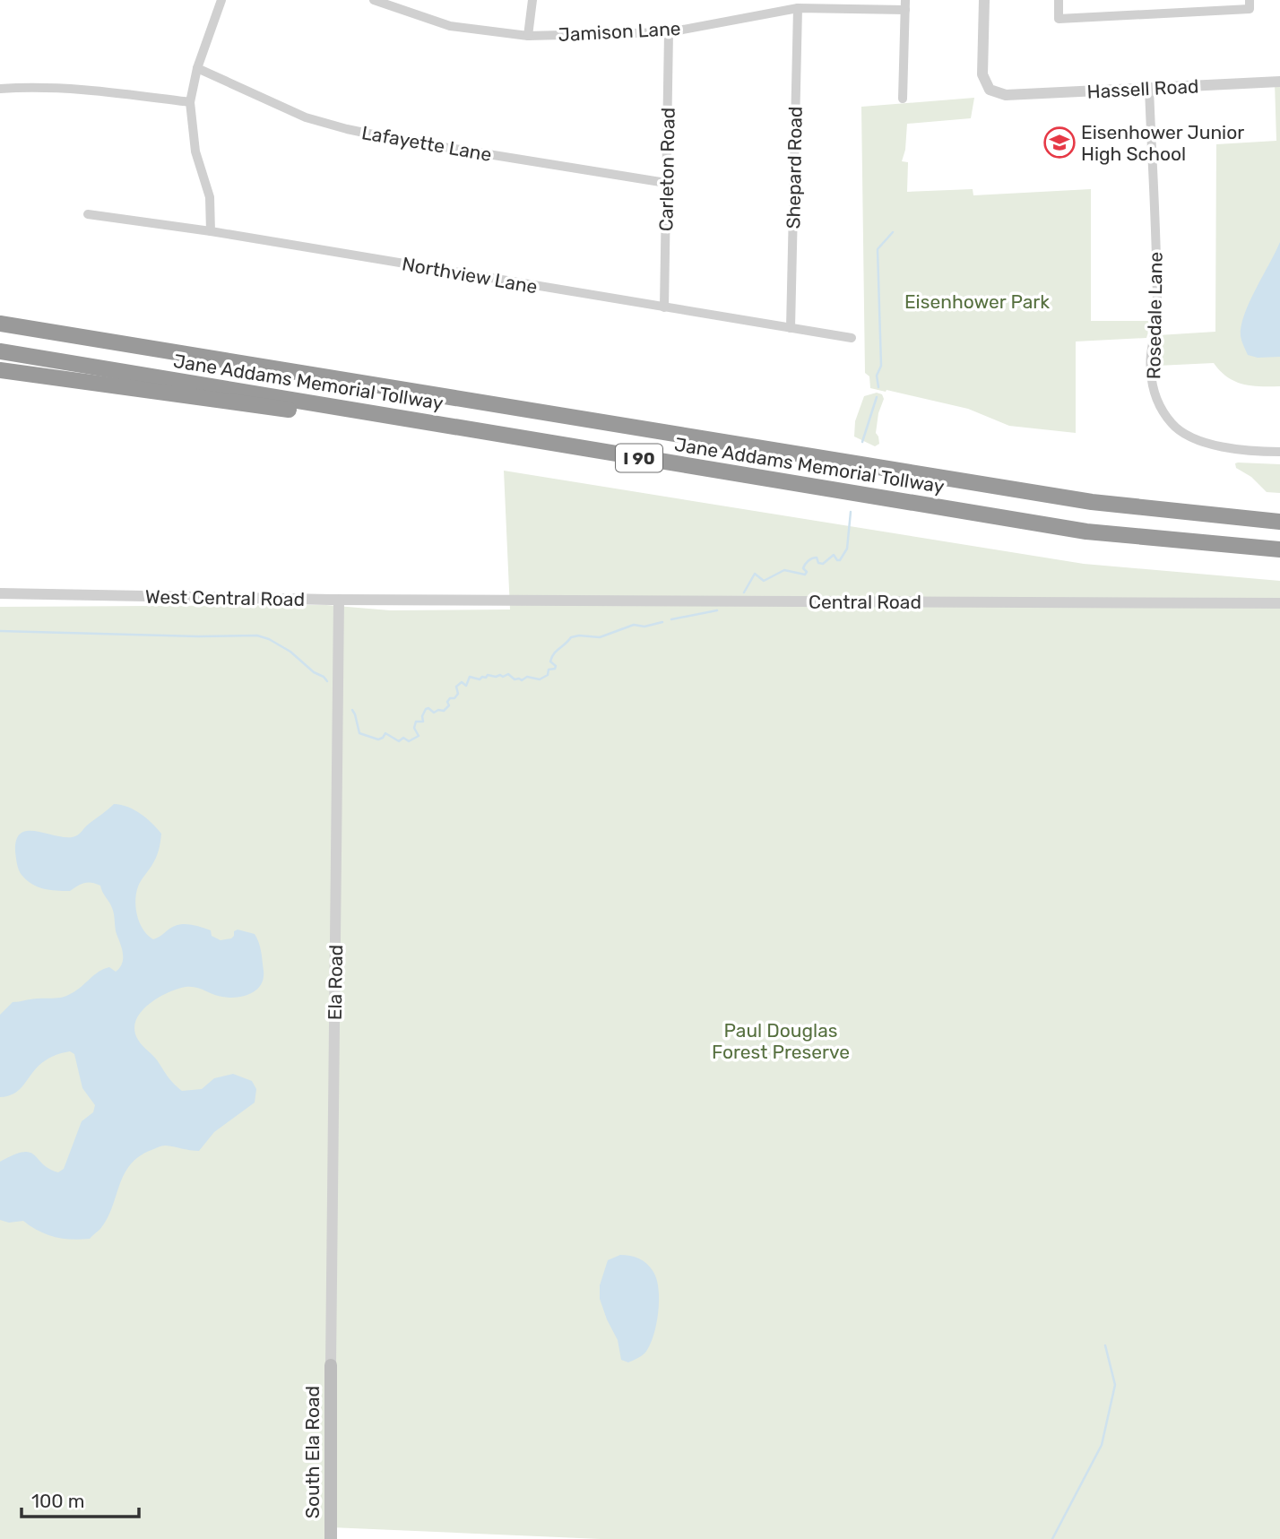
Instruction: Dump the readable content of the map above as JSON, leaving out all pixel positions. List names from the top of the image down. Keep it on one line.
{"streets":{"highway":["Jane Addams Memorial Tollway","I 90"],"main road":["South Ela Road"],"street":["Jamison Lane","Hassell Road","Lafayette Lane","Shepard Road","Carleton Road","Northview Lane","Rosedale Lane","West Central Road","Central Road","Ela Road"]},"crossings":[["Jamison Lane","Shepard Road"],["Jamison Lane","Carleton Road"],["Hassell Road","Rosedale Lane"],["Lafayette Lane","Carleton Road"],["Shepard Road","Northview Lane"],["Carleton Road","Northview Lane"],["West Central Road","Central Road"],["West Central Road","Ela Road"],["Ela Road","South Ela Road"]],"parks":["Eisenhower Park","Paul Douglas Forest Preserve"],"places":{"school or university":["Eisenhower Junior High School"]},"scale_bar":"100 m"}
